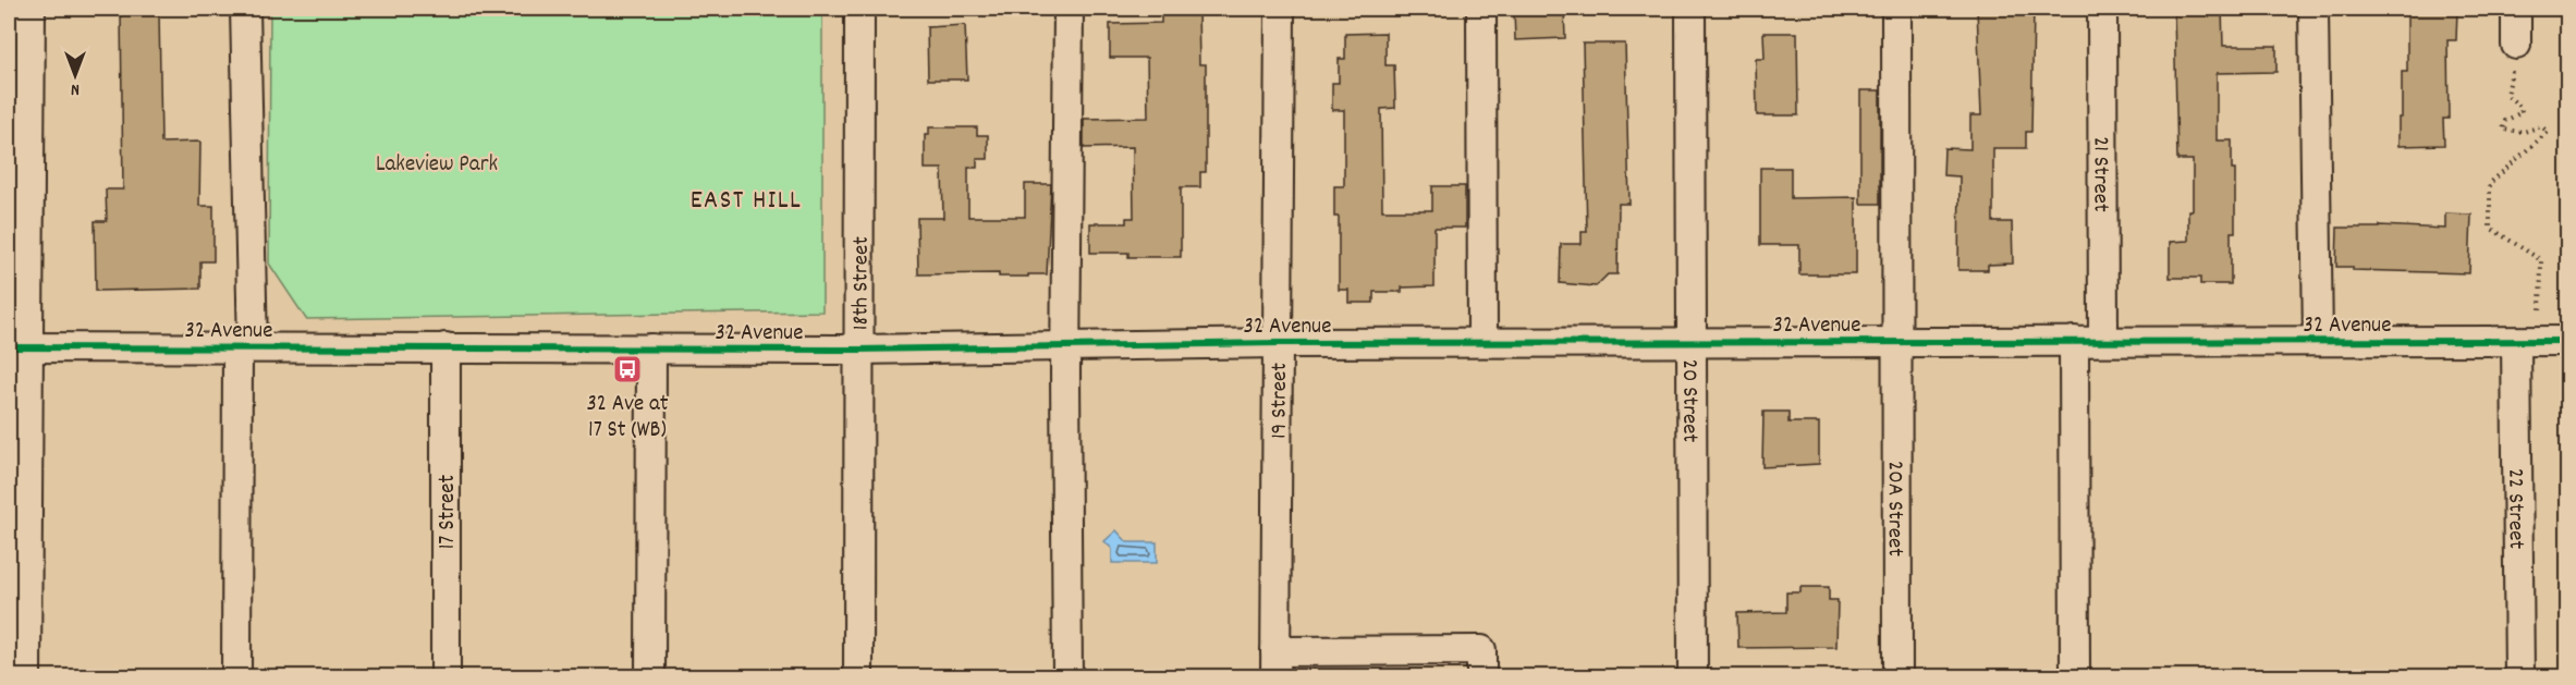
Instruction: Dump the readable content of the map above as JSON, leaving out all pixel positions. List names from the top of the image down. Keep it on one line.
{"streets":{"street":["21 Street","18th Street","32 Avenue","19 Street","20 Street","20A Street","22 Street","17 Street"]},"crossings":[["21 Street","32 Avenue"],["18th Street","32 Avenue"],["32 Avenue","19 Street"],["32 Avenue","20 Street"],["32 Avenue","20A Street"],["32 Avenue","22 Street"],["32 Avenue","17 Street"]],"districts":["EAST HILL"],"parks":["Lakeview Park"],"places":{"bus stop":["32 Ave at 17 St (WB)"]},"north":"bottom"}
